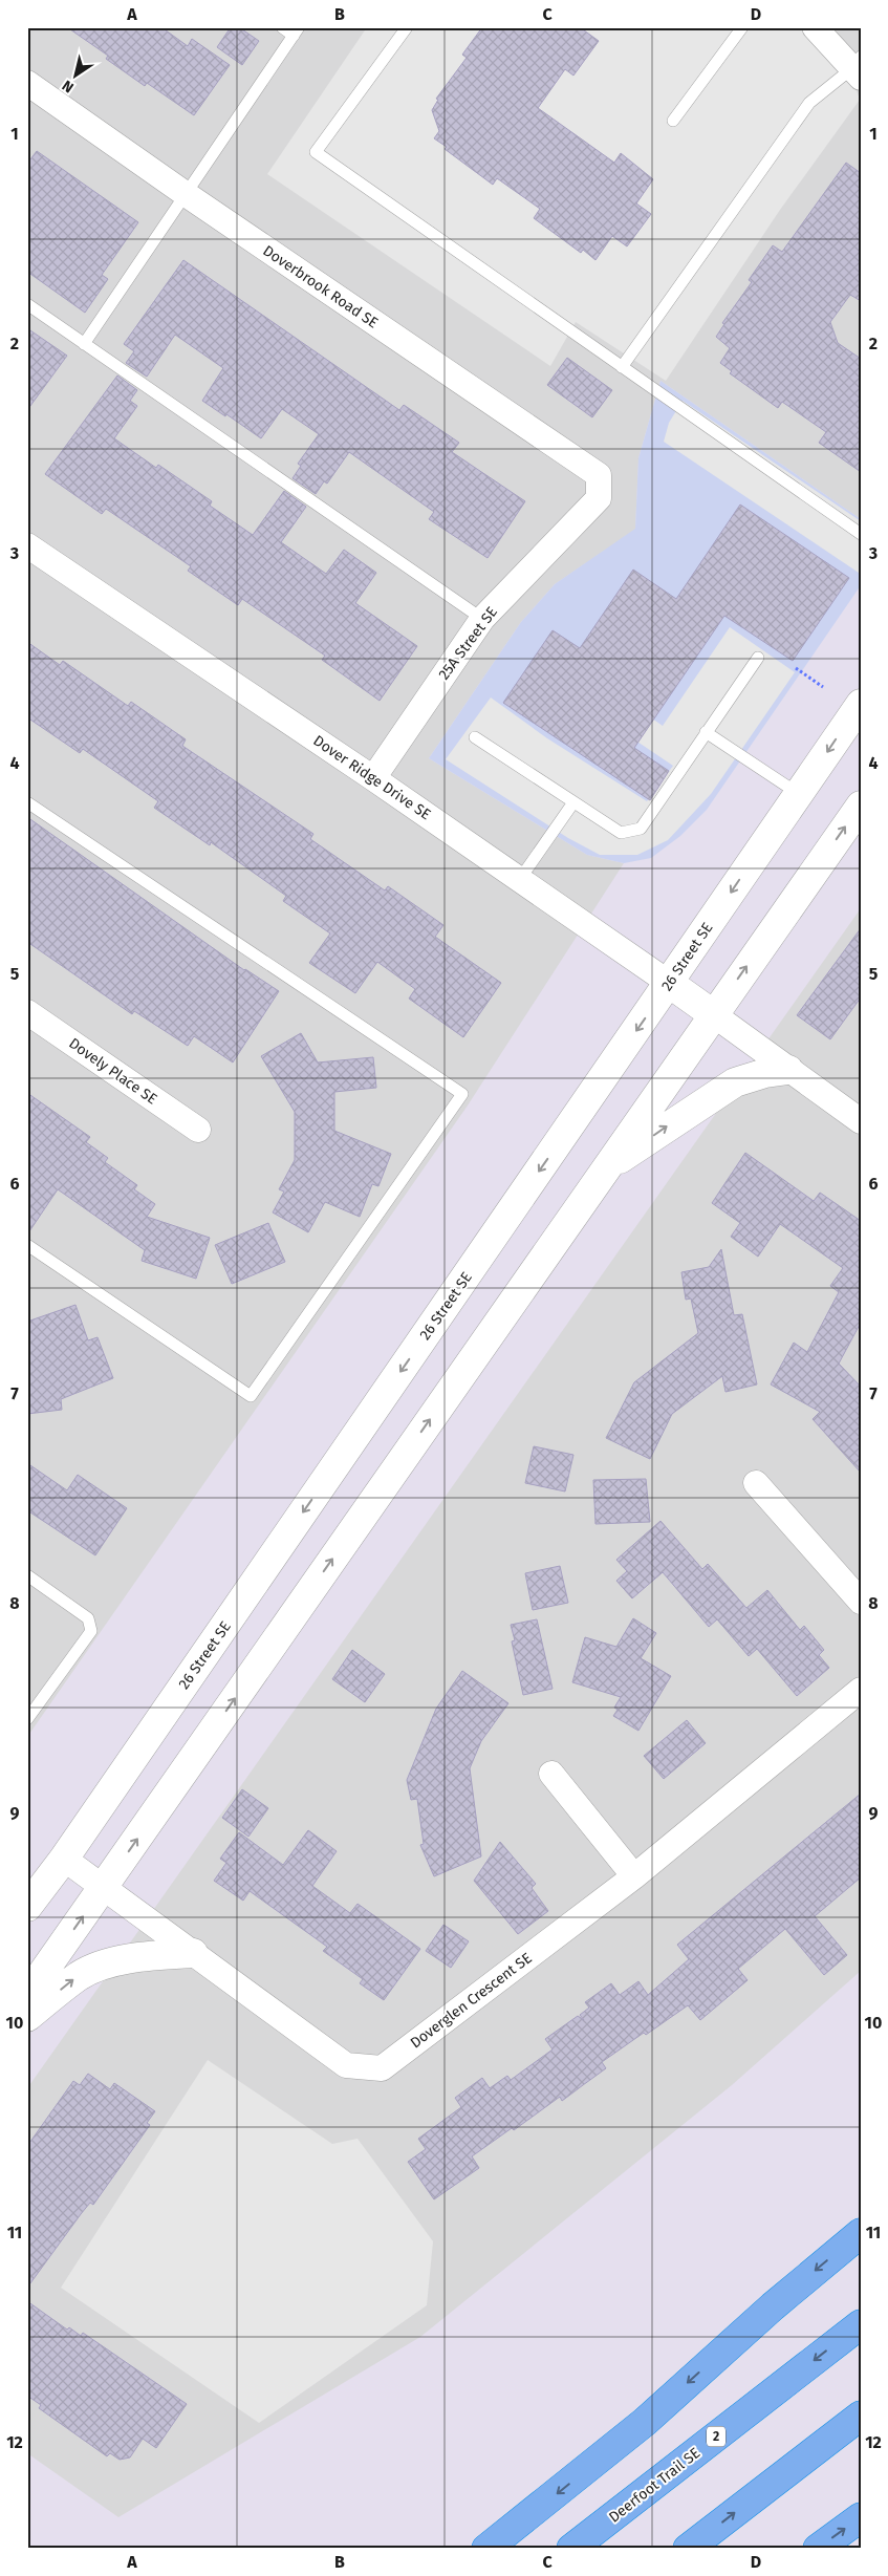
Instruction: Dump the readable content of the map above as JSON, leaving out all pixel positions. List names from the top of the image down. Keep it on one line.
{"streets":{"highway":["2","Deerfoot Trail SE"],"street":["Doverbrook Road SE","25A Street SE","Dover Ridge Drive SE","26 Street SE","Dovely Place SE","Doverglen Crescent SE"]},"crossings":[["Doverbrook Road SE","25A Street SE"],["25A Street SE","Dover Ridge Drive SE"],["Dover Ridge Drive SE","26 Street SE"],["26 Street SE","Doverglen Crescent SE"]],"north":"bottom left","grid":{"columns":["A","B","C","D"],"rows":["1","2","3","4","5","6","7","8","9","10","11","12"]}}
